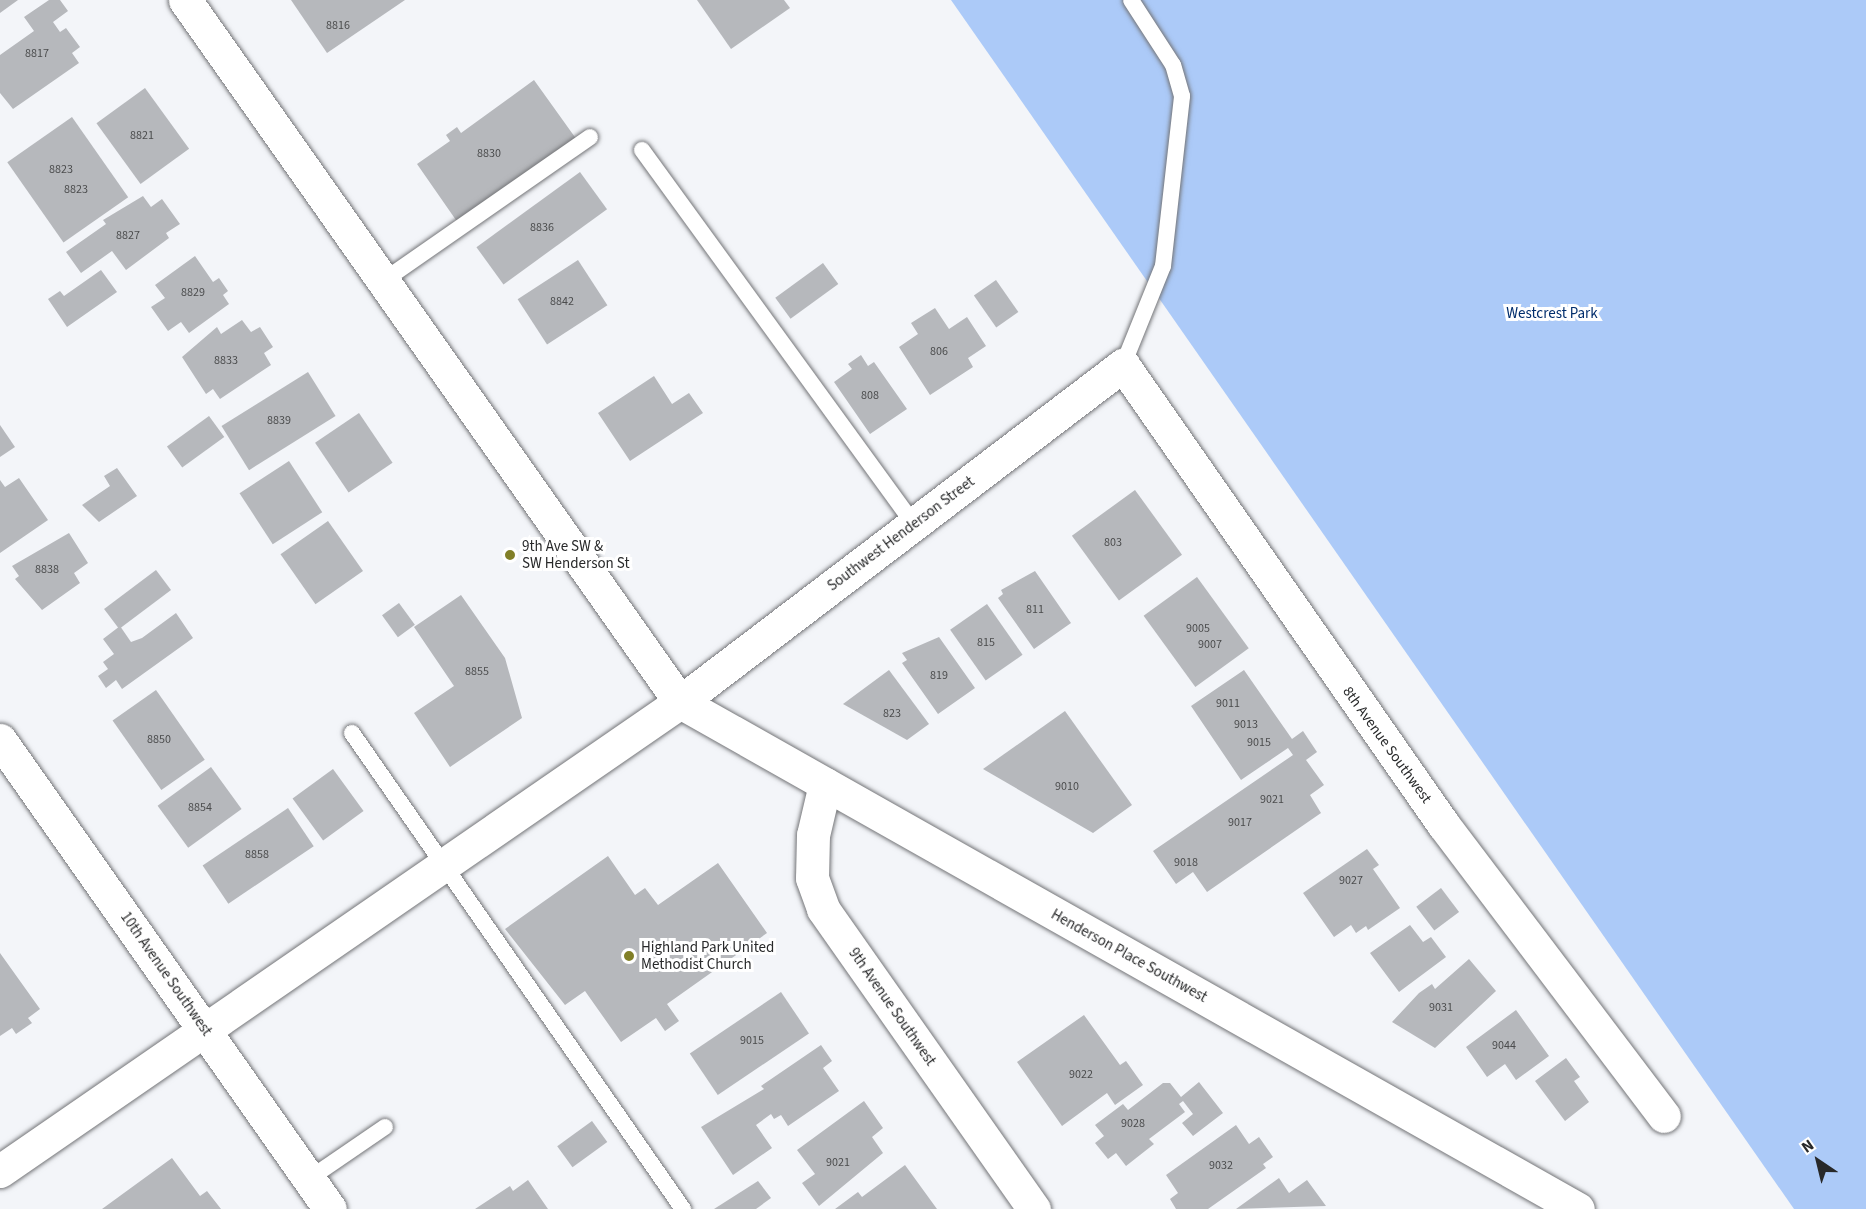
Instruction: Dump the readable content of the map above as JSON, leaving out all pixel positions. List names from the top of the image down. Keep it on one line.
{"streets":{"street":["Southwest Henderson Street","8th Avenue Southwest","Henderson Place Southwest","10th Avenue Southwest","9th Avenue Southwest"]},"crossings":[["Southwest Henderson Street","8th Avenue Southwest"],["Southwest Henderson Street","Henderson Place Southwest"],["Southwest Henderson Street","10th Avenue Southwest"],["Henderson Place Southwest","9th Avenue Southwest"]],"parks":["Westcrest Park"],"places":["9th Ave SW & SW Henderson St","Highland Park United Methodist Church"],"house_numbers":["8816","8817","8821","8830","8823","8823","8836","8827","8829","8842","806","8833","808","8839","803","8838","811","9005","815","9007","8855","819","9011","823","9013","8850","9015","9010","9021","8854","9017","8858","9018","9027","9031","9015","9044","9022","9028","9021","9032"],"north":"top left"}
